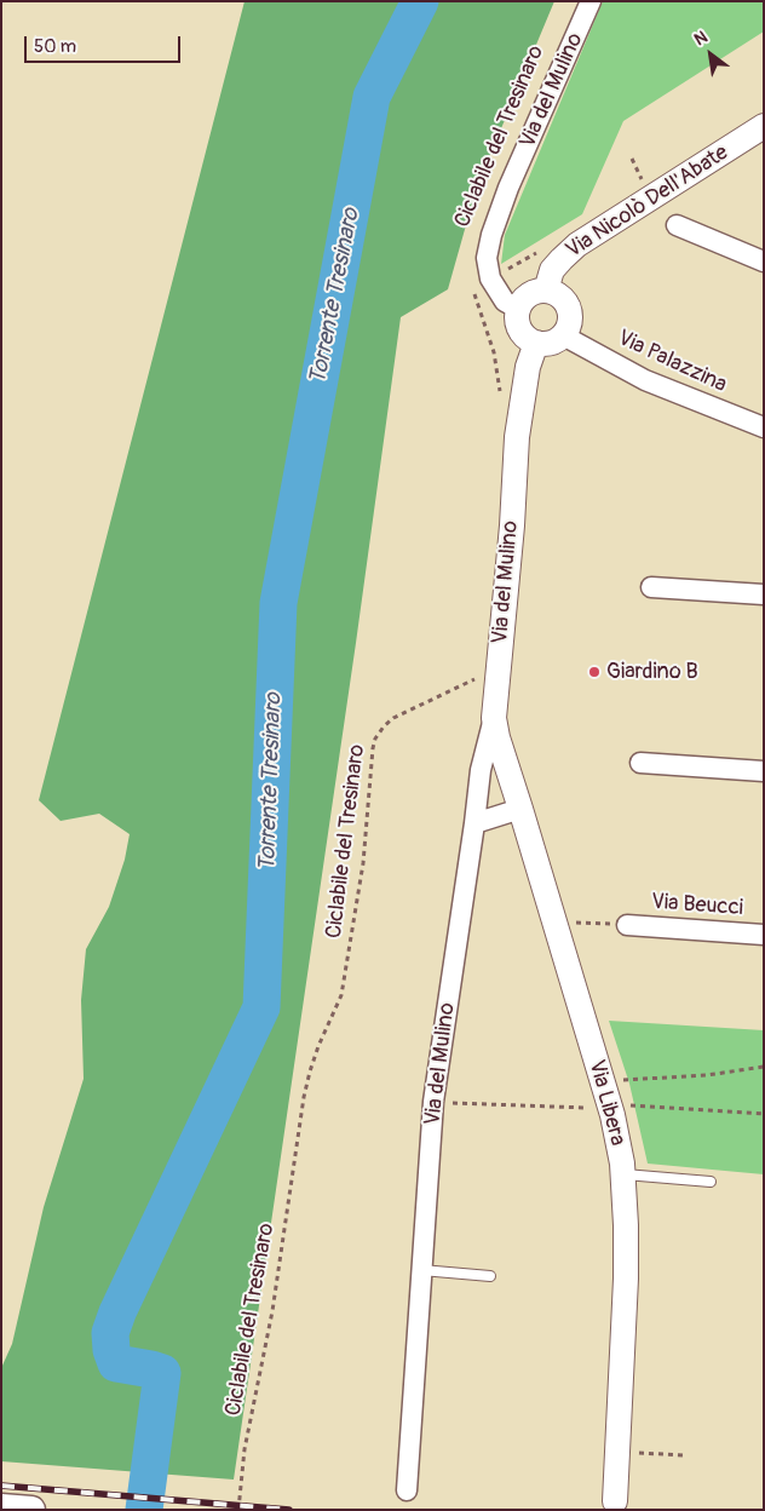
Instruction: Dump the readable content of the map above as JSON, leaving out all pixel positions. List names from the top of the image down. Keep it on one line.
{"streets":{"street":["Via del Mulino","Via Nicolò Dell'Abate","Via Palazzina","Via Beucci","Via Libera"],"path":["Ciclabile del Tresinaro"]},"crossings":[["Via del Mulino","Via Nicolò Dell'Abate"],["Via del Mulino","Via Palazzina"],["Via del Mulino","Via Libera"],["Via Nicolò Dell'Abate","Via Palazzina"]],"water":["Torrente Tresinaro"],"places":["Giardino B"],"scale_bar":"50 m","north":"top left"}
